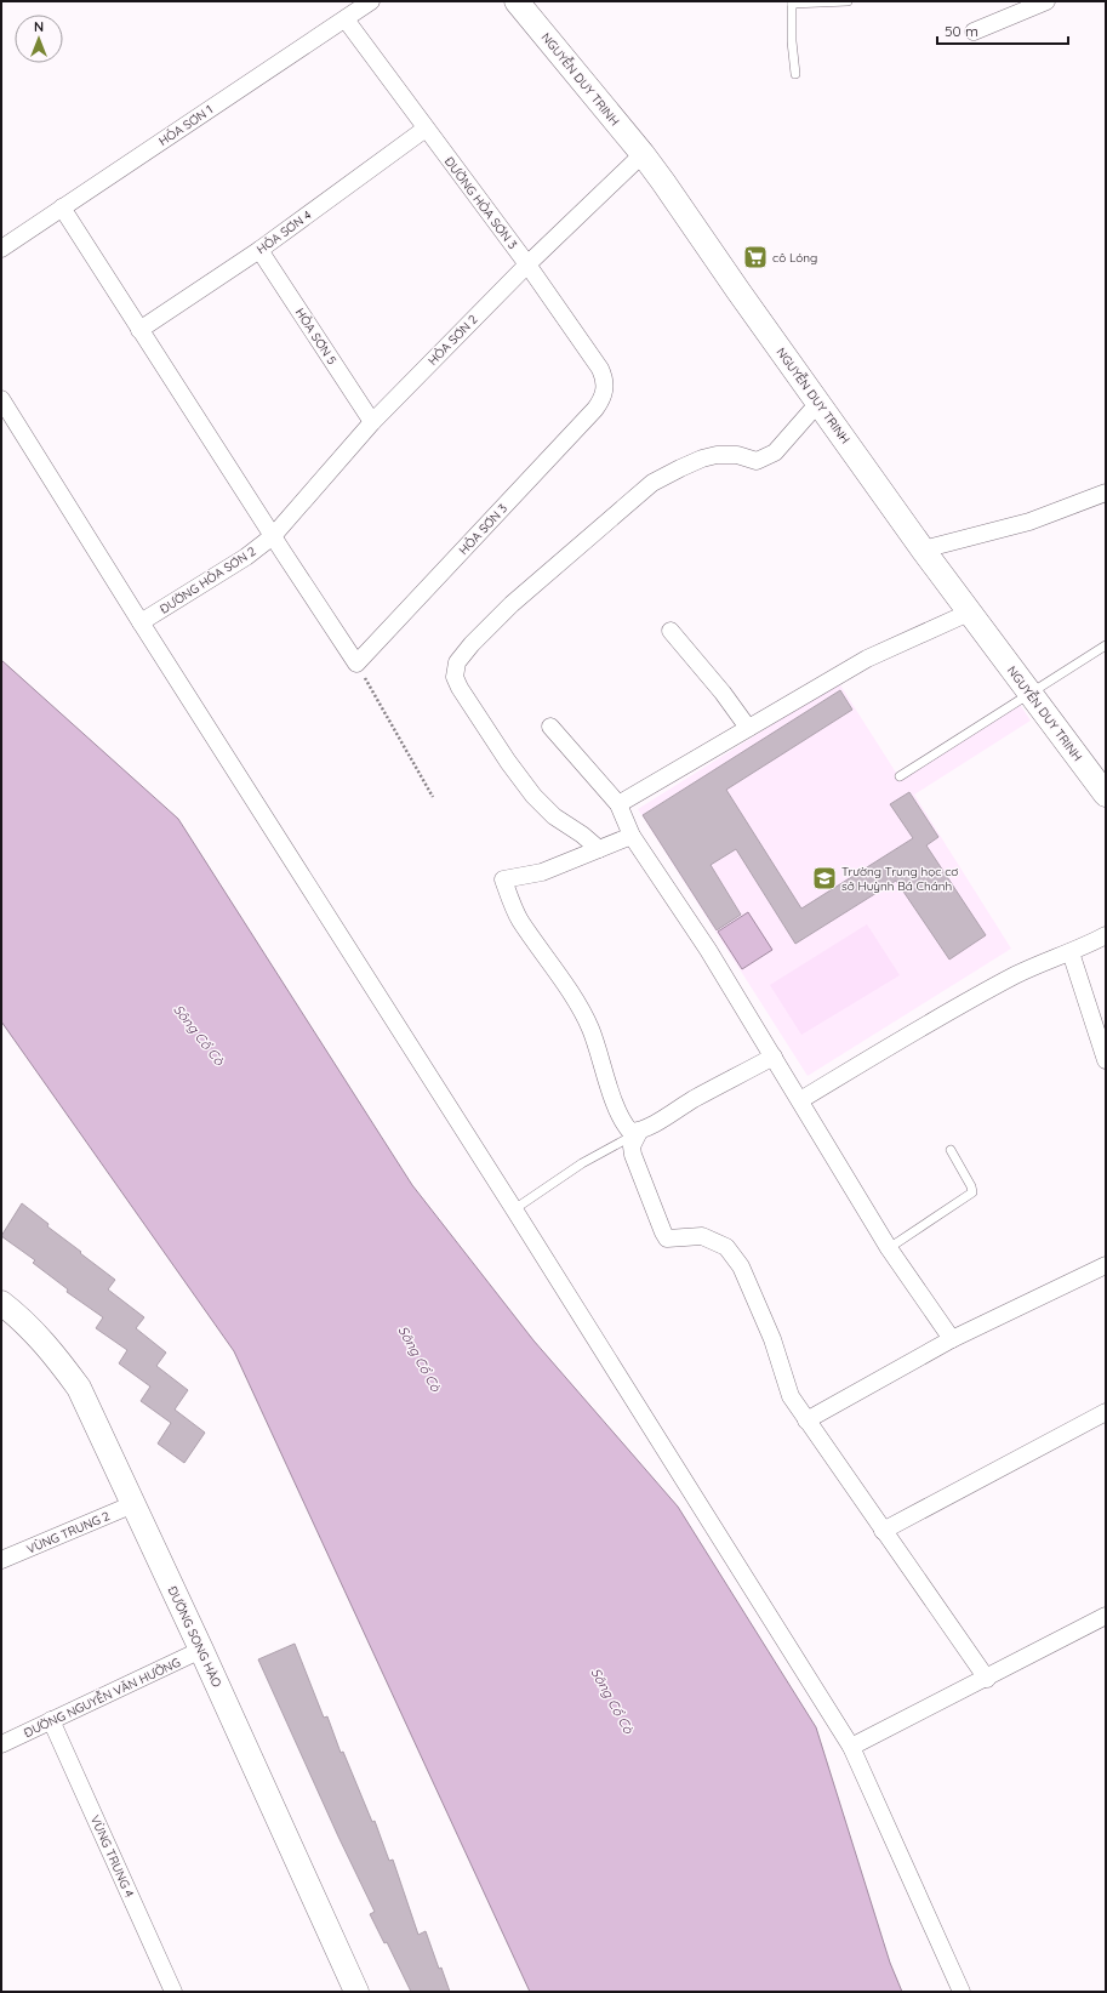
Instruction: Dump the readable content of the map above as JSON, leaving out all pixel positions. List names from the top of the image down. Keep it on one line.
{"streets":{"street":["NGUYỄN DUY TRINH","HỎA SƠN 1","ĐƯỜNG HỎA SƠN 3","HỎA SƠN 4","HỎA SƠN 5","HỎA SƠN 2","HỎA SƠN 3","ĐƯỜNG HỎA SƠN 2","VÙNG TRUNG 2","ĐƯỜNG SONG HÀO","ĐƯỜNG NGUYỄN VĂN HƯỞNG","VÙNG TRUNG 4"]},"crossings":[["NGUYỄN DUY TRINH","HỎA SƠN 2"],["HỎA SƠN 1","ĐƯỜNG HỎA SƠN 3"],["ĐƯỜNG HỎA SƠN 3","HỎA SƠN 4"],["ĐƯỜNG HỎA SƠN 3","HỎA SƠN 2"],["ĐƯỜNG HỎA SƠN 3","HỎA SƠN 3"],["HỎA SƠN 4","HỎA SƠN 5"],["HỎA SƠN 5","HỎA SƠN 2"],["HỎA SƠN 2","ĐƯỜNG HỎA SƠN 2"],["VÙNG TRUNG 2","ĐƯỜNG SONG HÀO"],["ĐƯỜNG SONG HÀO","ĐƯỜNG NGUYỄN VĂN HƯỞNG"],["ĐƯỜNG NGUYỄN VĂN HƯỞNG","VÙNG TRUNG 4"]],"water":["Sông Cổ Cò"],"places":{"supermarket":["cô Lóng"],"school or university":["Trường Trung học cơ sở Huỳnh Bá Chánh"]},"scale_bar":"50 m","north":"top"}
